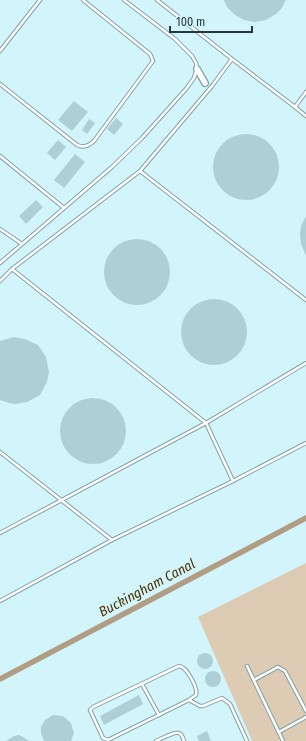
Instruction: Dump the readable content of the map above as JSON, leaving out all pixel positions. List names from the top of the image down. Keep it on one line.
{"water":["Buckingham Canal"],"scale_bar":"100 m"}
